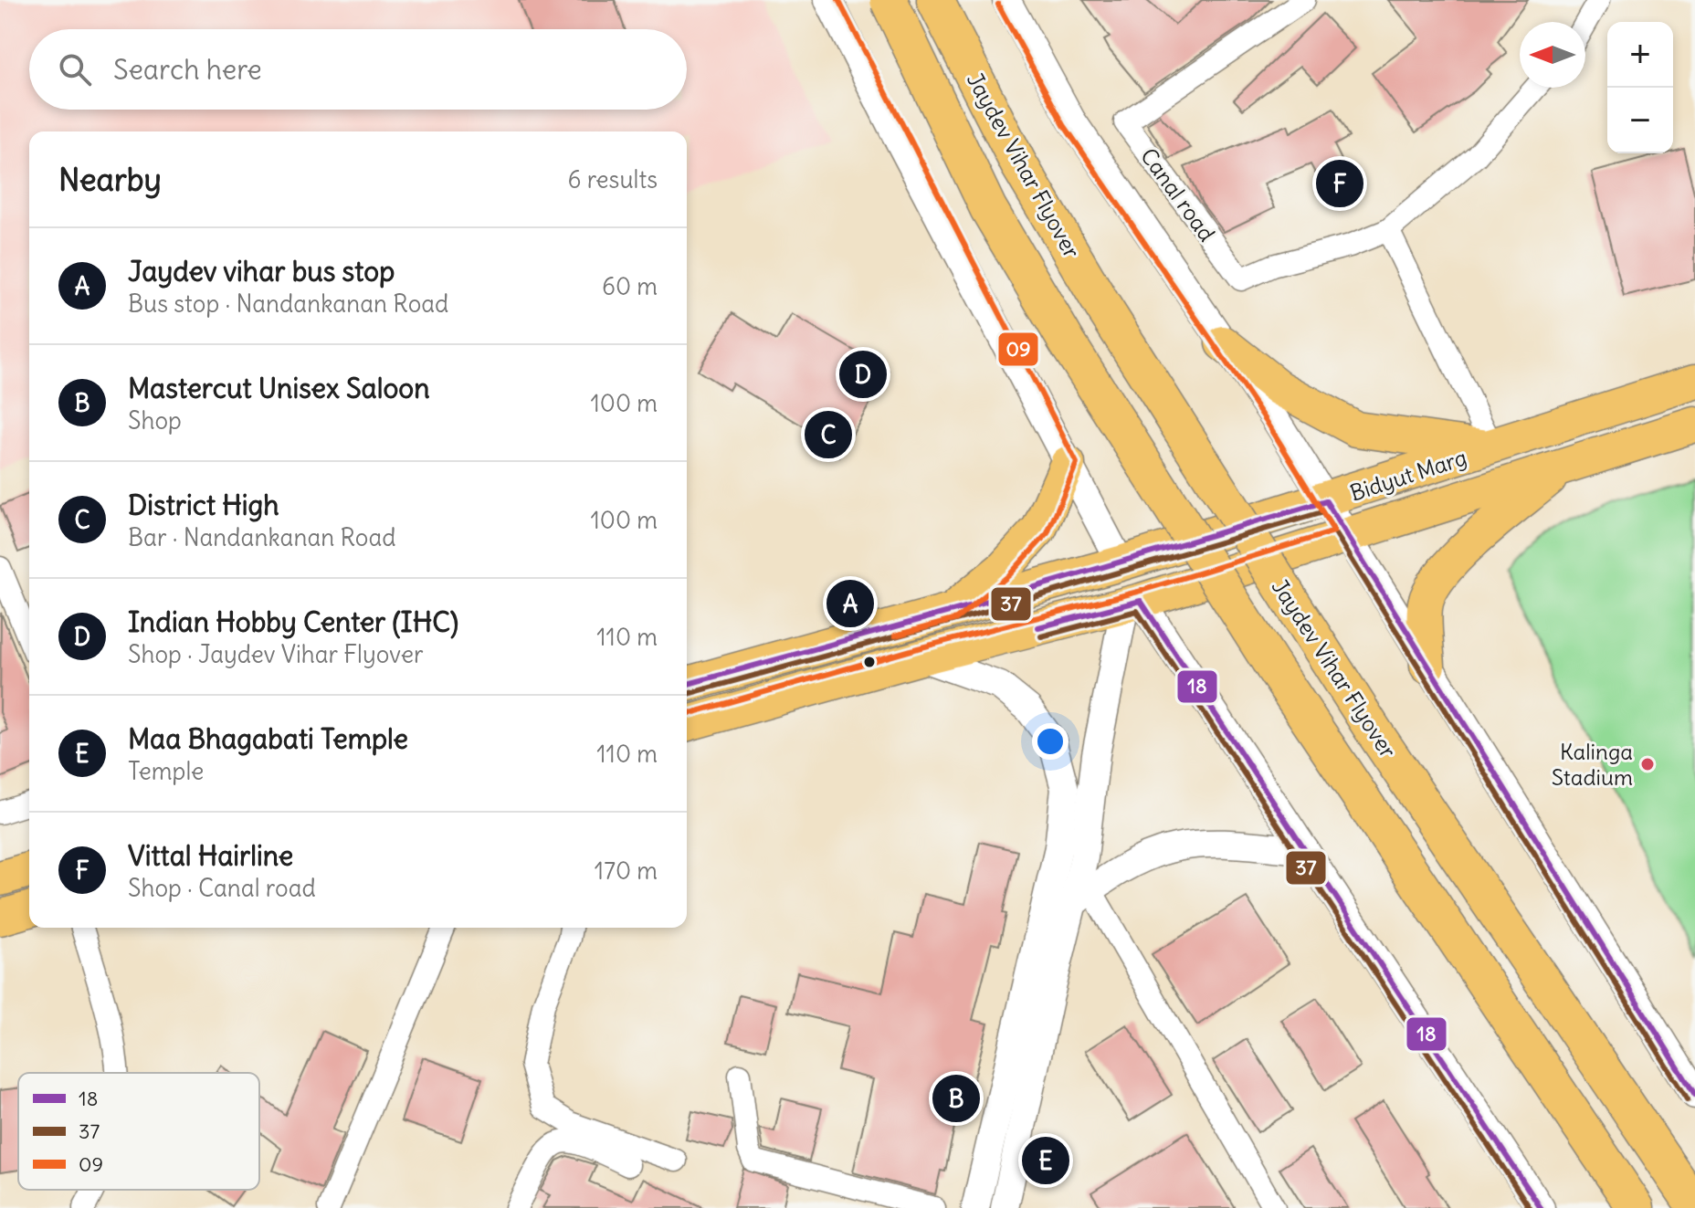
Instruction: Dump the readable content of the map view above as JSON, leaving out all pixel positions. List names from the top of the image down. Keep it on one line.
{"streets":{"highway":["Jaydev Vihar Flyover"],"main road":["Bidyut Marg"],"street":["Canal road"]},"places":["Kalinga Stadium"],"lines":["transit line 09","transit line 18","transit line 37"],"legend":["18","37","09"],"north":"left","page":{"map_buttons":["+","−"],"search":"Search here","heading":["Nearby","6 results"],"pins":["F","D","C","A","B","E"],"list":[{"mark":"A","name":"Jaydev vihar bus stop","note":"Bus stop · Nandankanan Road","value":"60 m"},{"mark":"B","name":"Mastercut Unisex Saloon","note":"Shop","value":"100 m"},{"mark":"C","name":"District High","note":"Bar · Nandankanan Road","value":"100 m"},{"mark":"D","name":"Indian Hobby Center (IHC)","note":"Shop · Jaydev Vihar Flyover","value":"110 m"},{"mark":"E","name":"Maa Bhagabati Temple","note":"Temple","value":"110 m"},{"mark":"F","name":"Vittal Hairline","note":"Shop · Canal road","value":"170 m"}]}}
